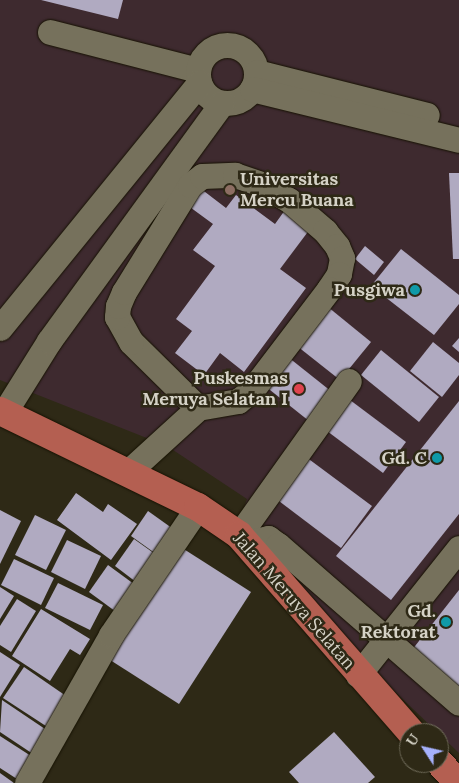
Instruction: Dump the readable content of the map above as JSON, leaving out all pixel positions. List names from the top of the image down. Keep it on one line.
{"streets":{"main road":["Jalan Meruya Selatan"]},"places":["Universitas Mercu Buana","Pusgiwa","Puskesmas Meruya Selatan I","Gd. C","Gd. Rektorat"],"north":"top left"}
